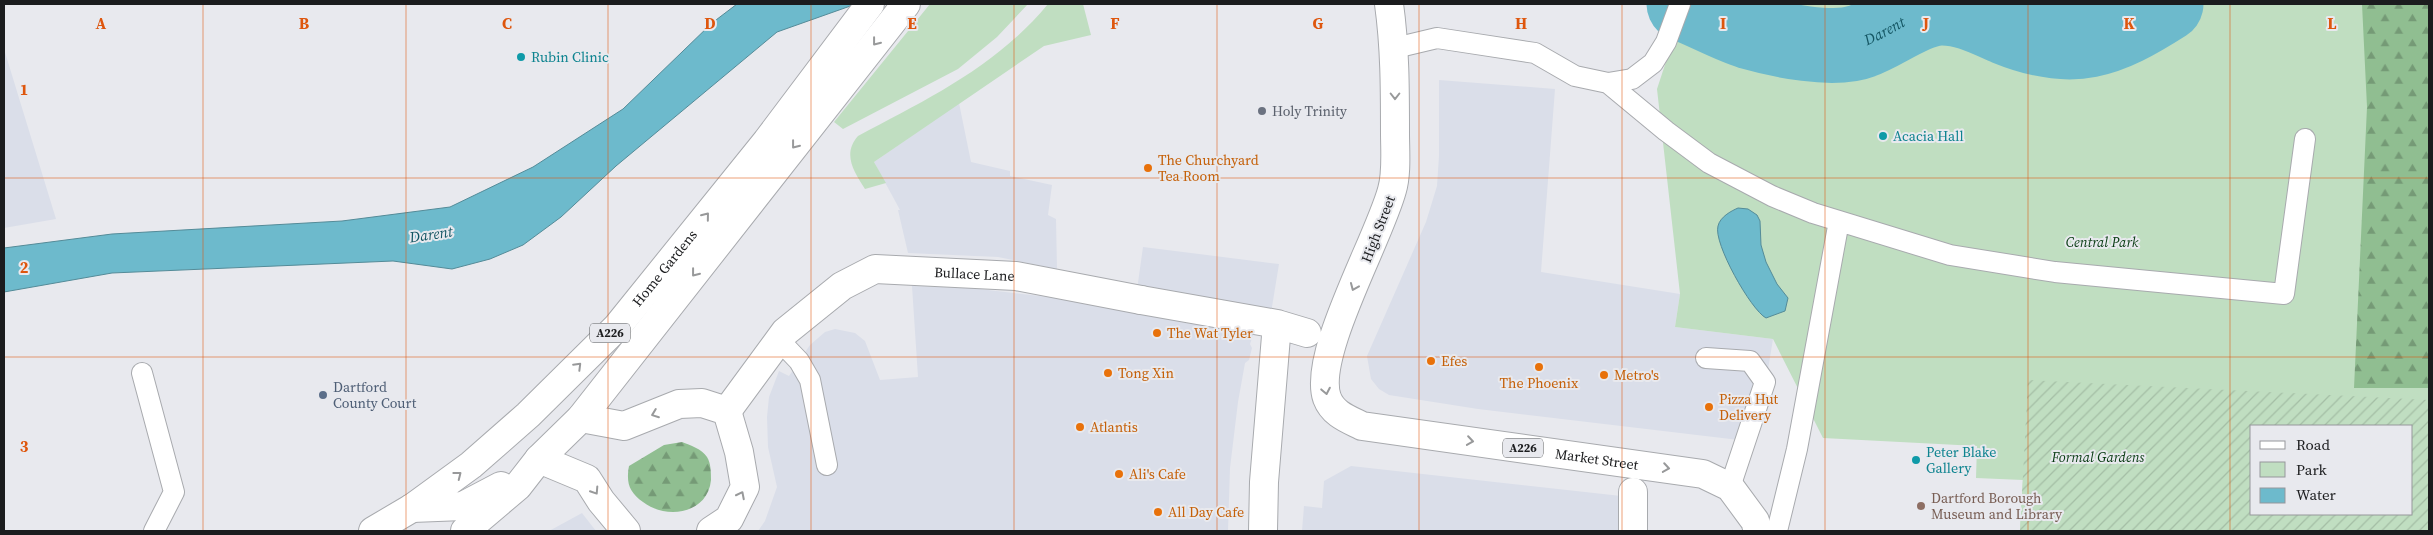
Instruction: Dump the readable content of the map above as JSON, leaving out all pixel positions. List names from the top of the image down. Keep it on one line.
{"streets":{"main road":["High Street","Home Gardens","Bullace Lane","A226","Market Street"]},"crossings":[["High Street","A226"],["High Street","Market Street"]],"one_way":["High Street","Market Street"],"water":["Darent"],"parks":["Central Park","Formal Gardens"],"places":["Rubin Clinic","Holy Trinity","Acacia Hall","The Churchyard Tea Room","The Wat Tyler","Efes","The Phoenix","Tong Xin","Metro's","Dartford County Court","Pizza Hut Delivery","Atlantis","Peter Blake Gallery","Ali's Cafe","Dartford Borough Museum and Library","All Day Cafe"],"legend":["Road","Park","Water"],"grid":{"columns":["A","B","C","D","E","F","G","H","I","J","K","L"],"rows":["1","2","3"]}}
